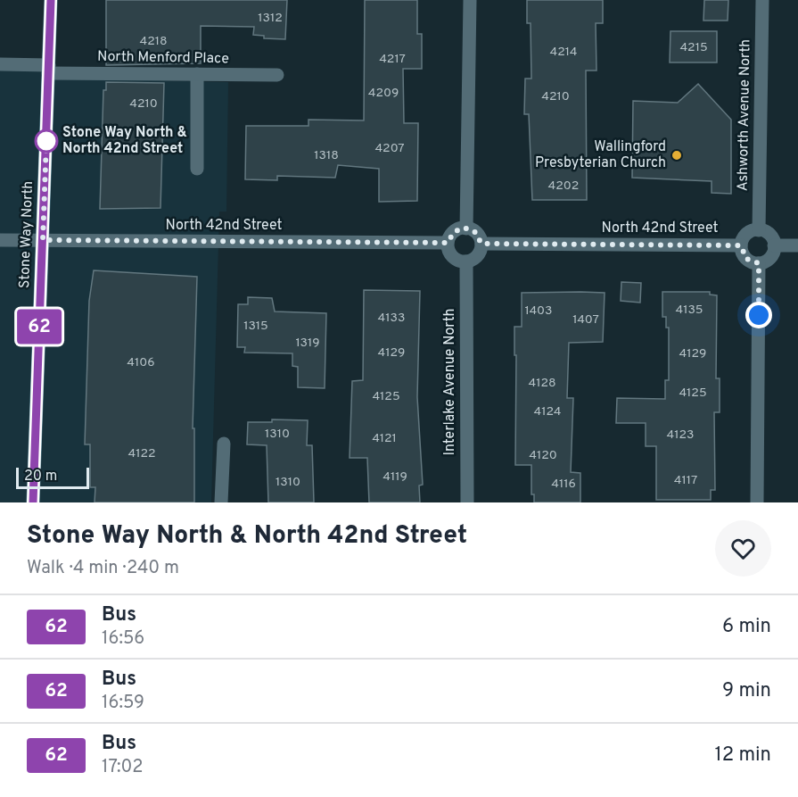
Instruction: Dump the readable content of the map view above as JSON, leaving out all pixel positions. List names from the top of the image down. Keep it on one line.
{"streets":{"main road":["Stone Way North"],"street":["North Menford Place","Ashworth Avenue North","North 42nd Street","Interlake Avenue North"]},"crossings":[["North Menford Place","Stone Way North"],["Ashworth Avenue North","North 42nd Street"],["North 42nd Street","Stone Way North"],["North 42nd Street","Interlake Avenue North"]],"places":["Stone Way North & North 42nd Street","Wallingford Presbyterian Church"],"lines":["bus line 62"],"house_numbers":["1312","4218","4215","4214","4217","4209","4210","4210","4207","1318","4202","4135","1403","4133","1407","1315","1319","4129","4129","4106","4128","4125","4125","4124","1310","4123","4121","4122","4120","4119","4117","1310","4116"],"scale_bar":"20 m","page":{"on_map":"62","scale":"20 m","heading":["Stone Way North & North 42nd Street","Walk · 4 min · 240 m"],"list":[{"mark":"62","name":"Bus","note":"16:56","value":"6 min"},{"mark":"62","name":"Bus","note":"16:59","value":"9 min"},{"mark":"62","name":"Bus","note":"17:02","value":"12 min"}]}}
